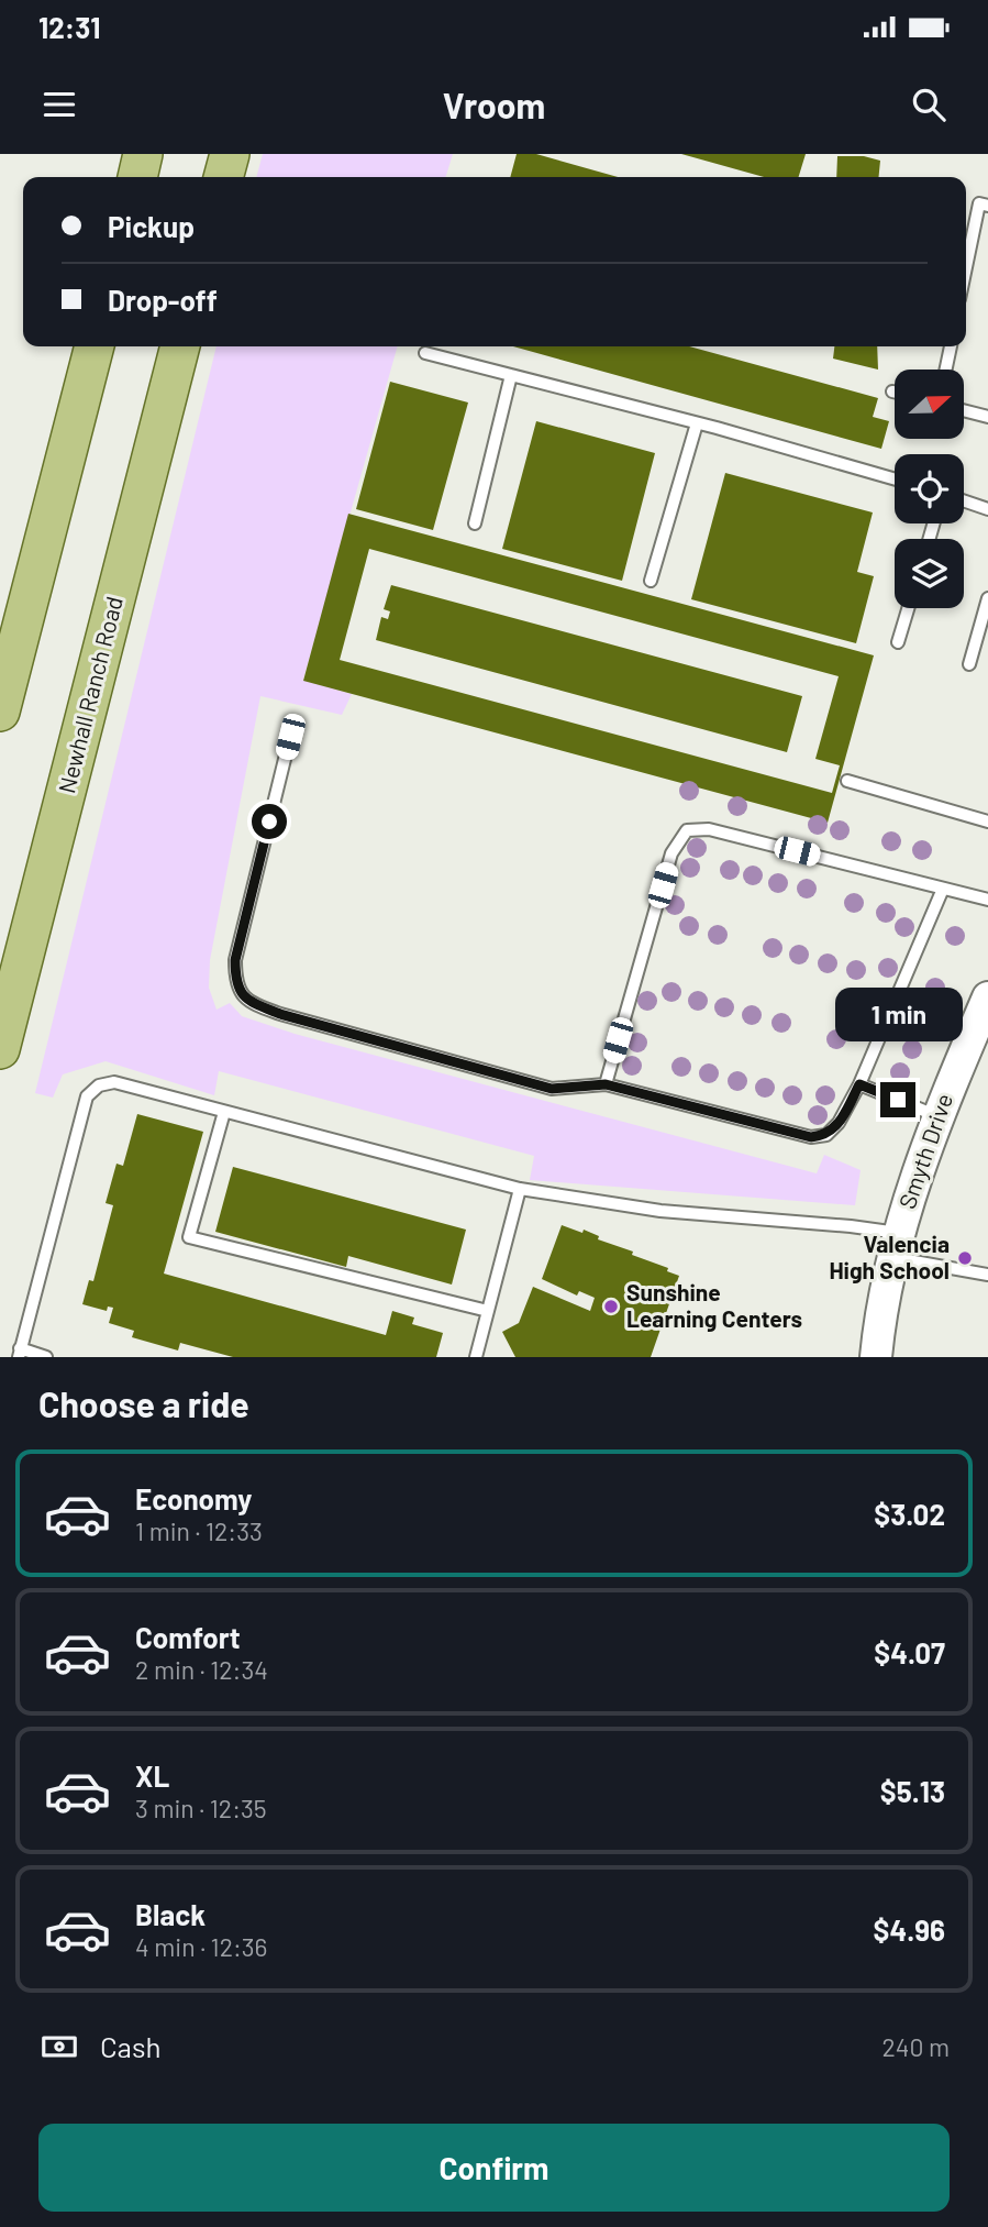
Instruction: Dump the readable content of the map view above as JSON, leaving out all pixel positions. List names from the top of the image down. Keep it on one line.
{"streets":{"main road":["Newhall Ranch Road"],"street":["Smyth Drive"]},"places":["Valencia High School","Sunshine Learning Centers"],"north":"right","page":{"status":"12:31","header":"Vroom","banner":["Pickup","Drop-off"],"bubble":"1 min","heading":"Choose a ride","list":[{"name":"Economy","note":"1 min · 12:33","value":"$3.02"},{"name":"Comfort","note":"2 min · 12:34","value":"$4.07"},{"name":"XL","note":"3 min · 12:35","value":"$5.13"},{"name":"Black","note":"4 min · 12:36","value":"$4.96"}],"pay":["Cash","240 m"],"buttons":"Confirm"}}
